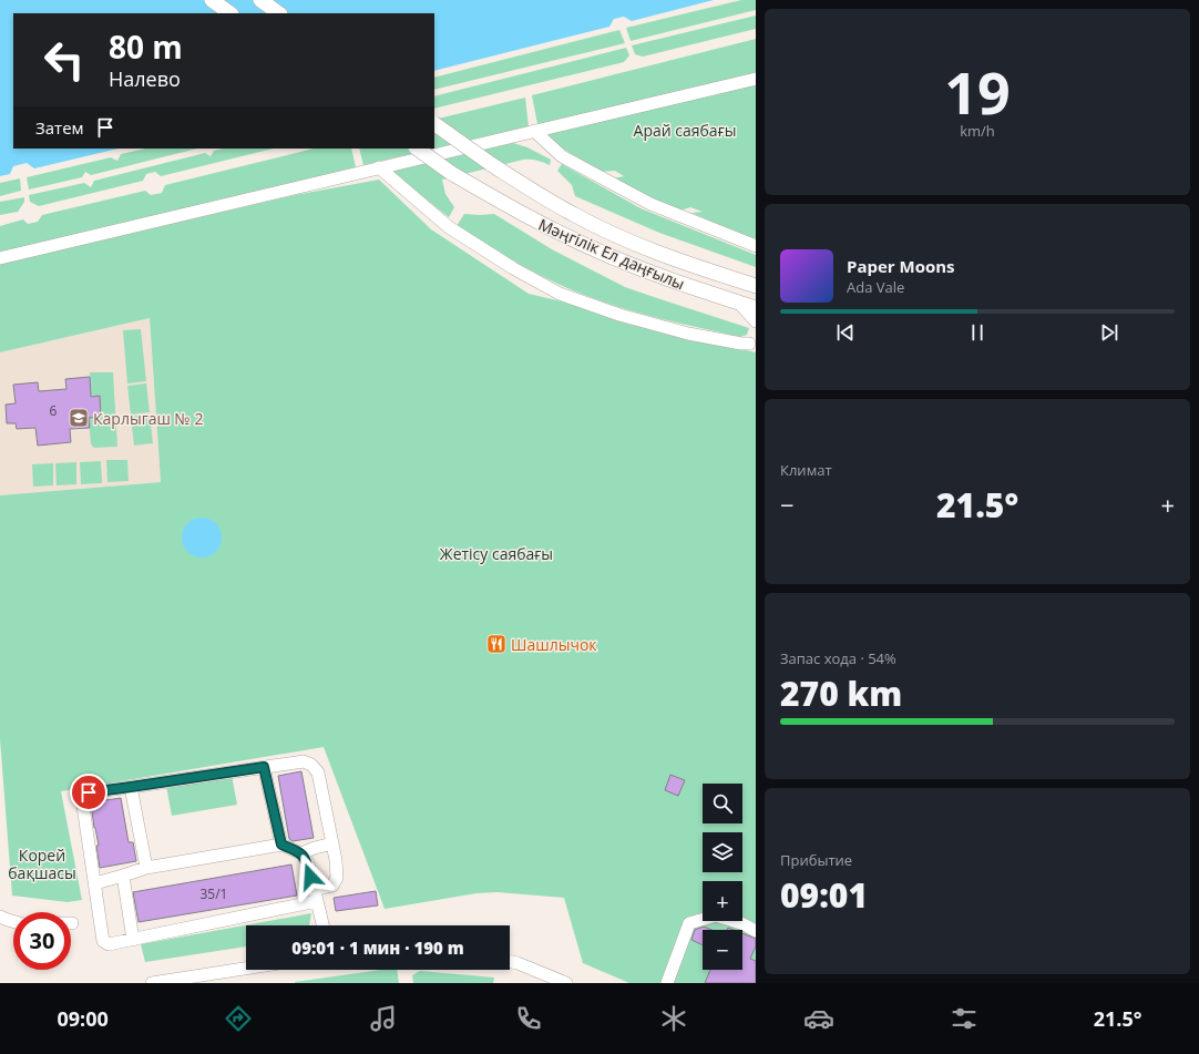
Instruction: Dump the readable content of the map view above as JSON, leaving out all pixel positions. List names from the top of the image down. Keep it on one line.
{"streets":{"main road":["Мәңгілік Ел даңғылы"]},"parks":["Арай саябағы","Жетісу саябағы","Корей бақшасы"],"places":{"school or university":["Карлыгаш № 2"],"restaurant":["Шашлычок"]},"house_numbers":["6","35/1"],"page":{"tile":[["19","km/h"],"Климат",["Запас хода · 54%","270 km"],["Прибытие","09:01"]],"turn":["80 m","Налево"],"then":"Затем","song":["Paper Moons","Ada Vale"],"heat":["−","21.5°","+"],"map_buttons":["+","−"],"limit":"30","trip":"09:01 · 1 мин · 190 m","tabs":["09:00","21.5°"]}}
